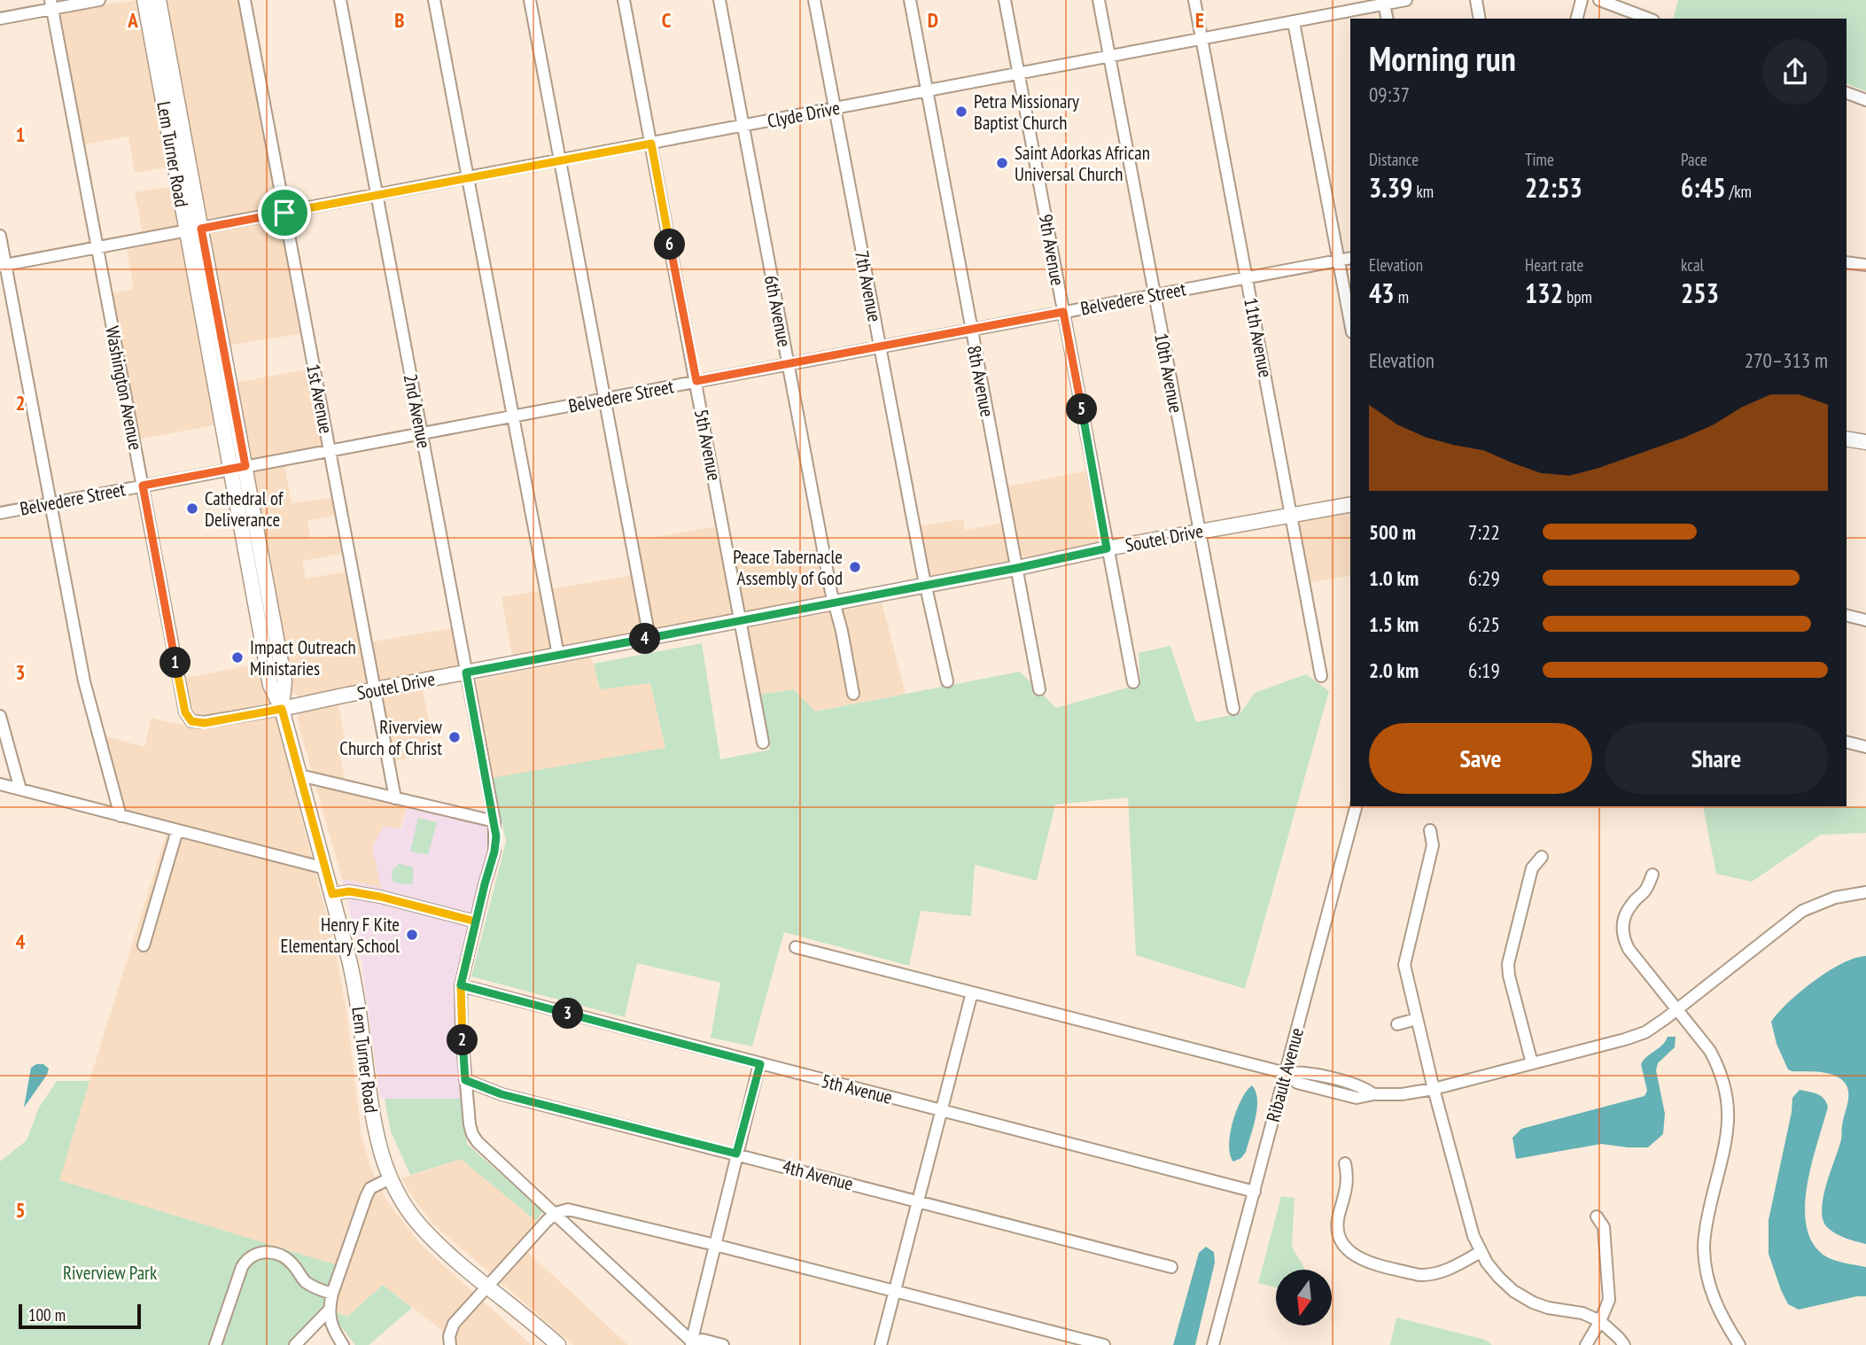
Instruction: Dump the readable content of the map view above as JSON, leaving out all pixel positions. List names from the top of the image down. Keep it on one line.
{"streets":{"main road":["Lem Turner Road","Soutel Drive"],"street":["Clyde Drive","9th Avenue","7th Avenue","Belvedere Street","6th Avenue","11th Avenue","10th Avenue","8th Avenue","Washington Avenue","1st Avenue","2nd Avenue","5th Avenue","Ribault Avenue","4th Avenue"]},"crossings":[["Clyde Drive","Lem Turner Road"],["Clyde Drive","9th Avenue"],["Clyde Drive","7th Avenue"],["Clyde Drive","6th Avenue"],["Clyde Drive","11th Avenue"],["Clyde Drive","10th Avenue"],["Clyde Drive","8th Avenue"],["Clyde Drive","Washington Avenue"],["Clyde Drive","1st Avenue"],["Clyde Drive","2nd Avenue"],["Clyde Drive","5th Avenue"],["Lem Turner Road","Belvedere Street"],["Lem Turner Road","Washington Avenue"],["Lem Turner Road","Soutel Drive"],["9th Avenue","Belvedere Street"],["9th Avenue","Soutel Drive"],["7th Avenue","Belvedere Street"],["7th Avenue","Soutel Drive"],["Belvedere Street","6th Avenue"],["Belvedere Street","11th Avenue"],["Belvedere Street","10th Avenue"],["Belvedere Street","8th Avenue"],["Belvedere Street","Washington Avenue"],["Belvedere Street","1st Avenue"],["Belvedere Street","2nd Avenue"],["Belvedere Street","5th Avenue"],["6th Avenue","Soutel Drive"],["11th Avenue","Soutel Drive"],["10th Avenue","Soutel Drive"],["8th Avenue","Soutel Drive"],["Washington Avenue","Soutel Drive"],["1st Avenue","Soutel Drive"],["2nd Avenue","5th Avenue"],["2nd Avenue","Soutel Drive"],["2nd Avenue","4th Avenue"],["5th Avenue","Soutel Drive"],["5th Avenue","Ribault Avenue"]],"parks":["Riverview Park"],"places":["Petra Missionary Baptist Church","Saint Adorkas African Universal Church","Cathedral of Deliverance","Peace Tabernacle Assembly of God","Impact Outreach Ministaries","Riverview Church of Christ","Henry F Kite Elementary School"],"scale_bar":"100 m","north":"bottom","page":{"heading":["Morning run","09:37"],"stats":[["Distance","3.39 km"],["Time","22:53"],["Pace","6:45 /km"],["Elevation","43 m"],["Heart rate","132 bpm"],["kcal","253"]],"pins":["6","5","4","1","3","2"],"chart":["Elevation","270–313 m"],"list":[{"name":"500 m","note":"7:22"},{"name":"1.0 km","note":"6:29"},{"name":"1.5 km","note":"6:25"},{"name":"2.0 km","note":"6:19"}],"buttons":["Save","Share"],"scale":"100 m"},"grid":{"columns":["A","B","C","D","E"],"rows":["1","2","3","4","5"]}}
